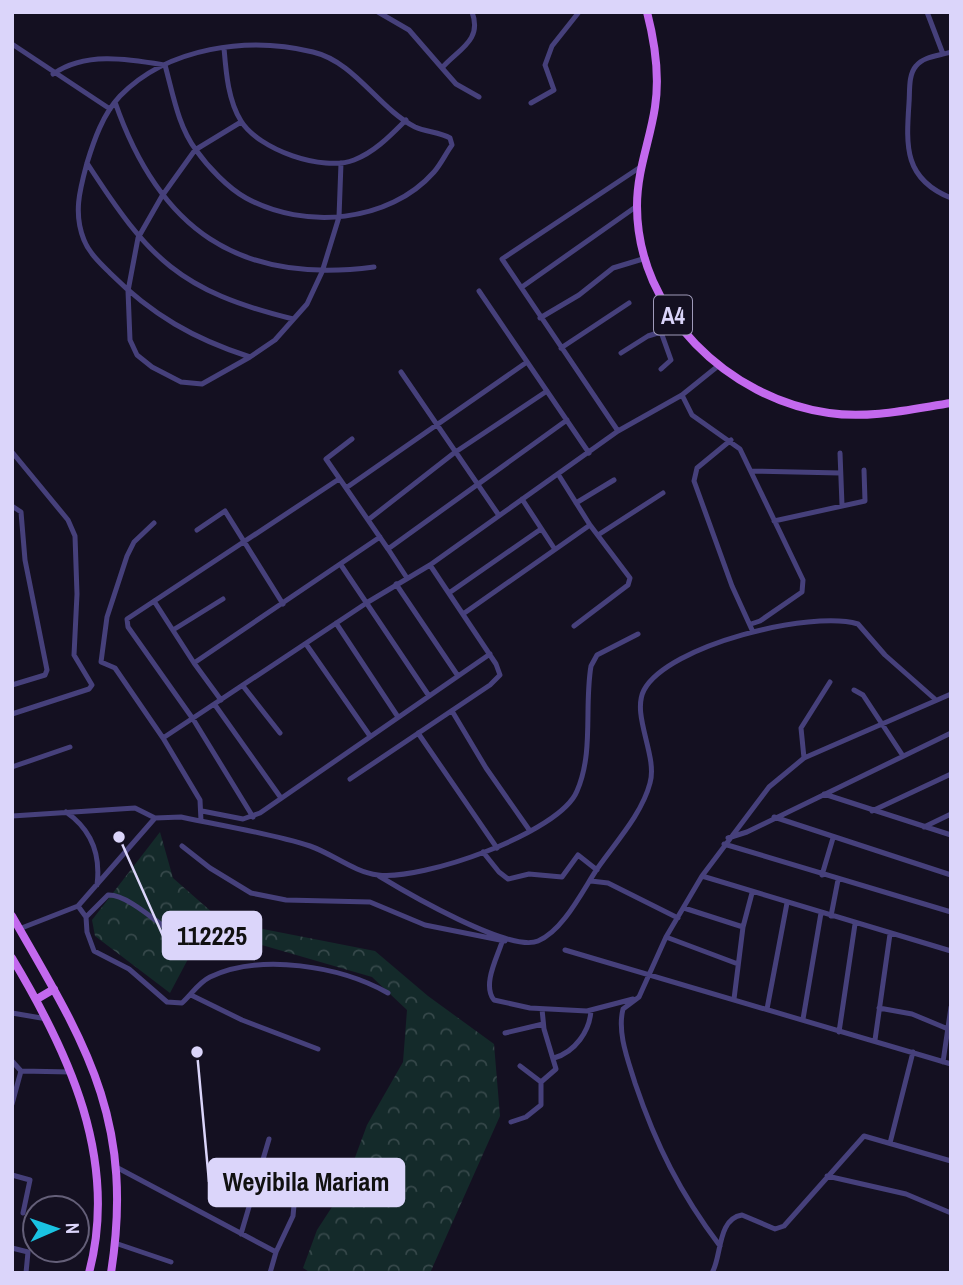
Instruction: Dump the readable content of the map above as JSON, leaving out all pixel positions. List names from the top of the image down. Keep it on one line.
{"streets":{"main road":["A4"]},"places":["112225","Weyibila Mariam"],"north":"right"}
